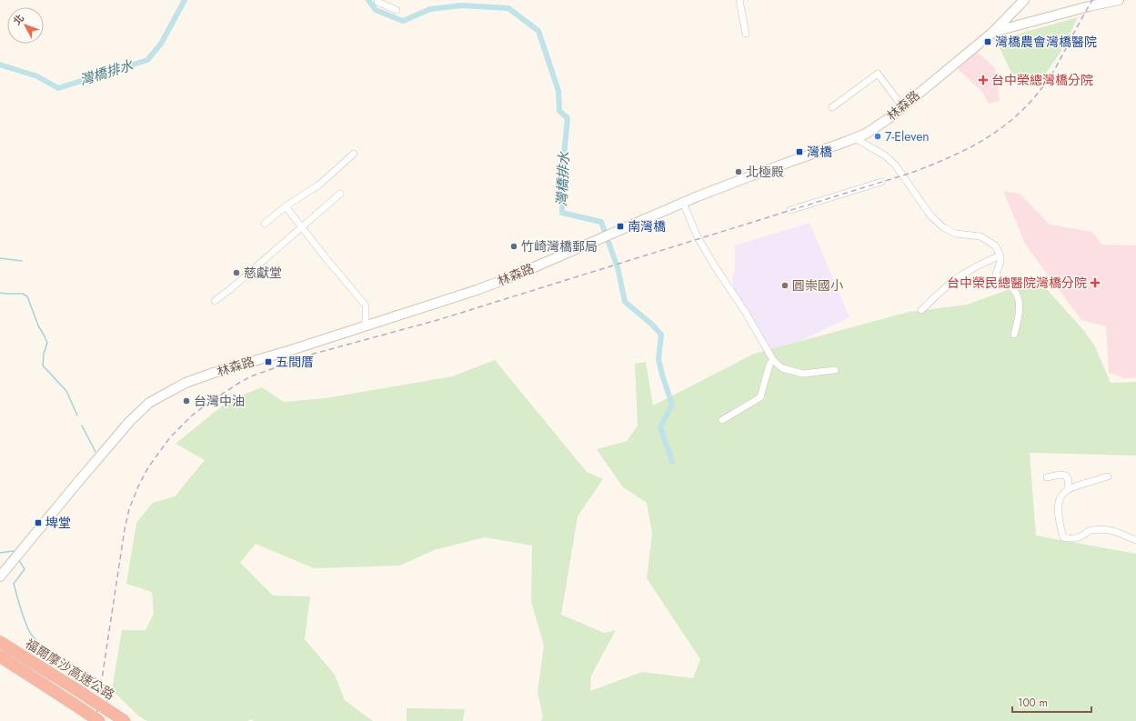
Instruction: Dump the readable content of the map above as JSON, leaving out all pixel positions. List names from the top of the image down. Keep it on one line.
{"streets":{"highway":["福爾摩沙高速公路"],"main road":["林森路"]},"water":["灣橋排水"],"places":{"transit":["灣橋農會灣橋醫院","灣橋","南灣橋","五間厝","埤堂"],"health":["台中榮總灣橋分院","台中榮民總醫院灣橋分院"],"other":["7-Eleven","北極殿","竹崎灣橋郵局","慈獻堂","圓崇國小","台灣中油"]},"scale_bar":"100 m","north":"top left"}
